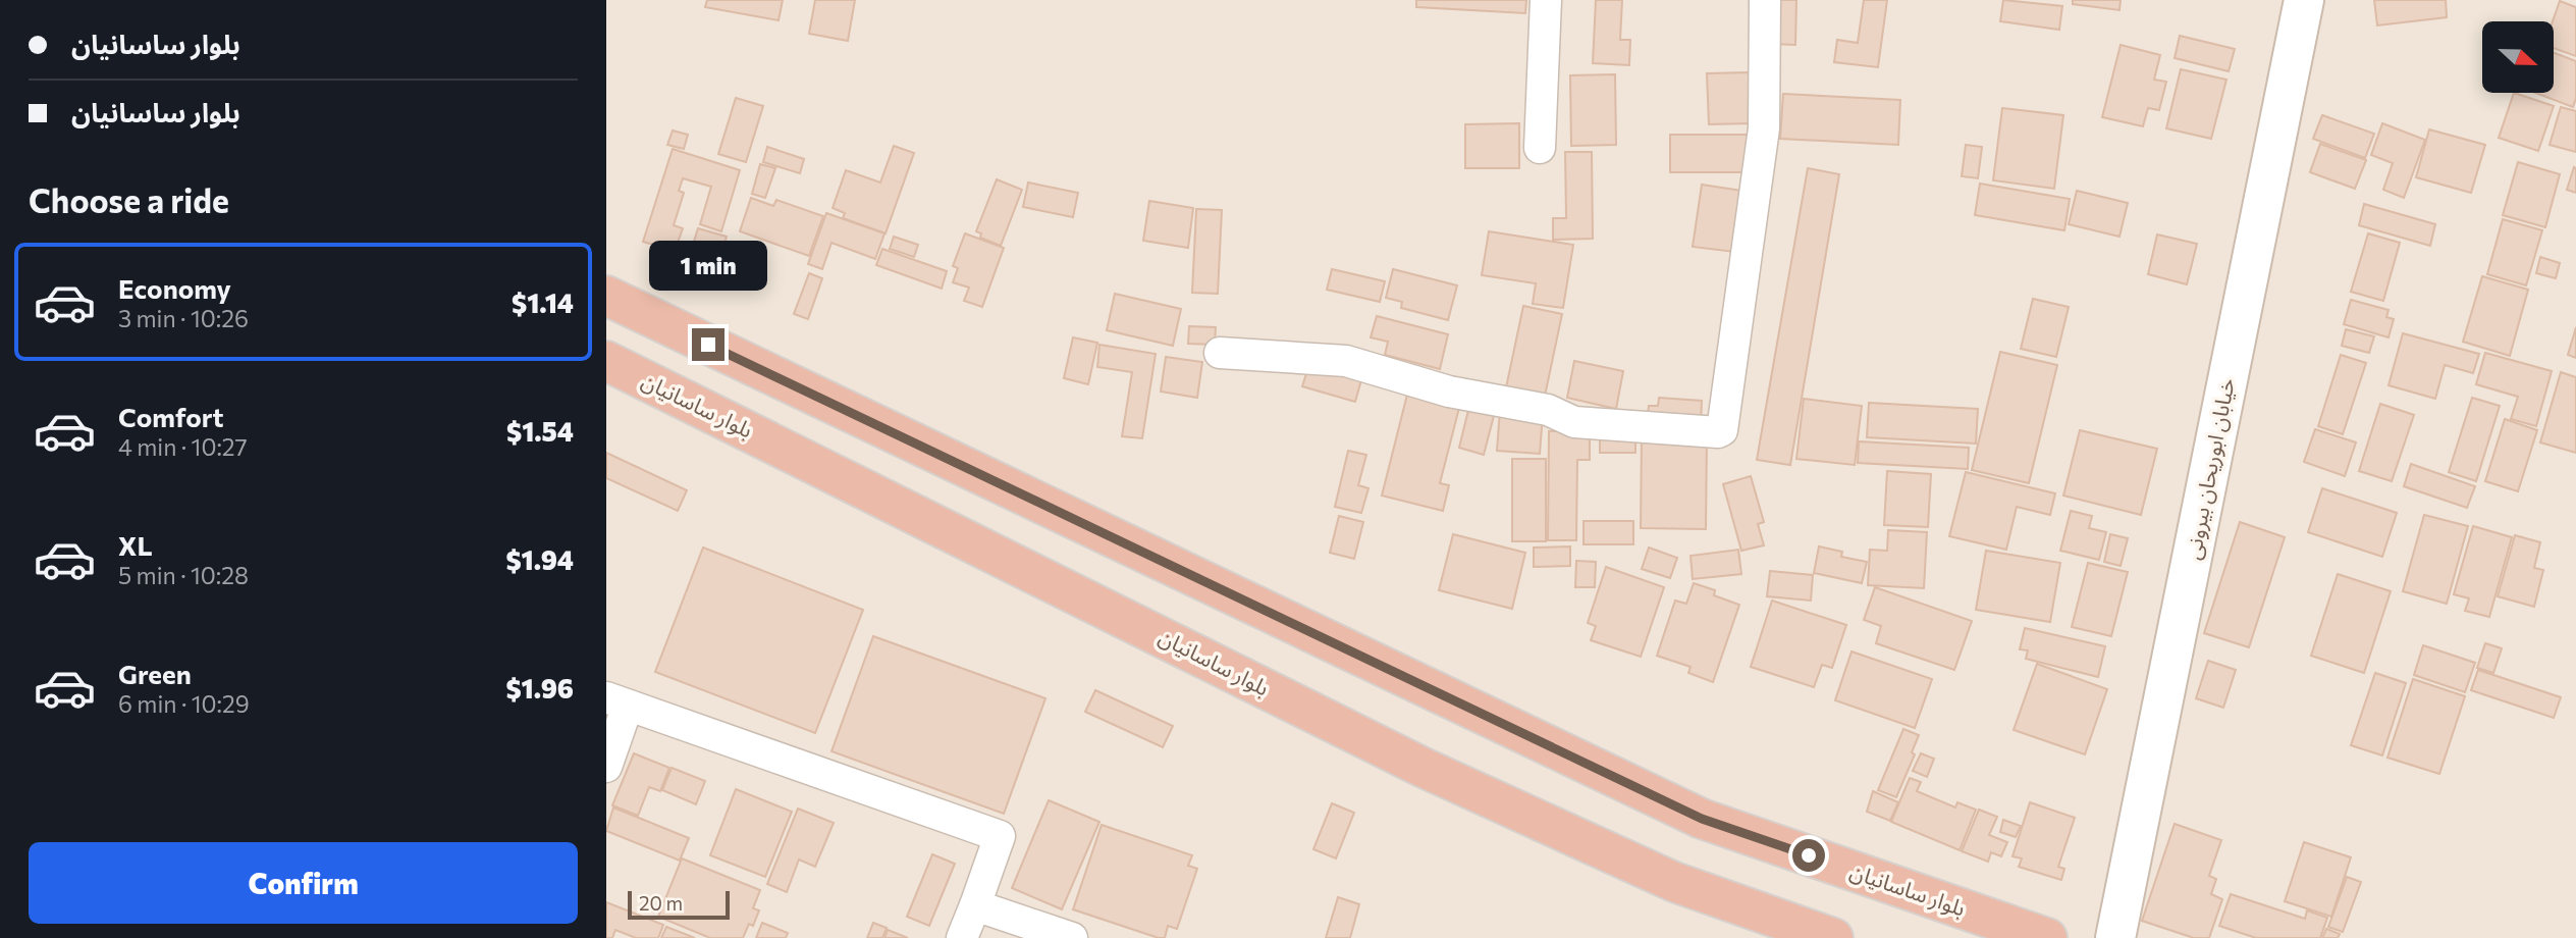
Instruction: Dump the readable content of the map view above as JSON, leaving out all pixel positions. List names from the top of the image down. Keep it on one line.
{"streets":{"highway":["بلوار ساسانیان"],"street":["خیابان ابوریحان بیرونی"]},"scale_bar":"20 m","north":"right","page":{"banner":["بلوار ساسانیان","بلوار ساسانیان"],"heading":"Choose a ride","bubble":"1 min","list":[{"name":"Economy","note":"3 min · 10:26","value":"$1.14"},{"name":"Comfort","note":"4 min · 10:27","value":"$1.54"},{"name":"XL","note":"5 min · 10:28","value":"$1.94"},{"name":"Green","note":"6 min · 10:29","value":"$1.96"}],"buttons":"Confirm","scale":"20 m"}}
